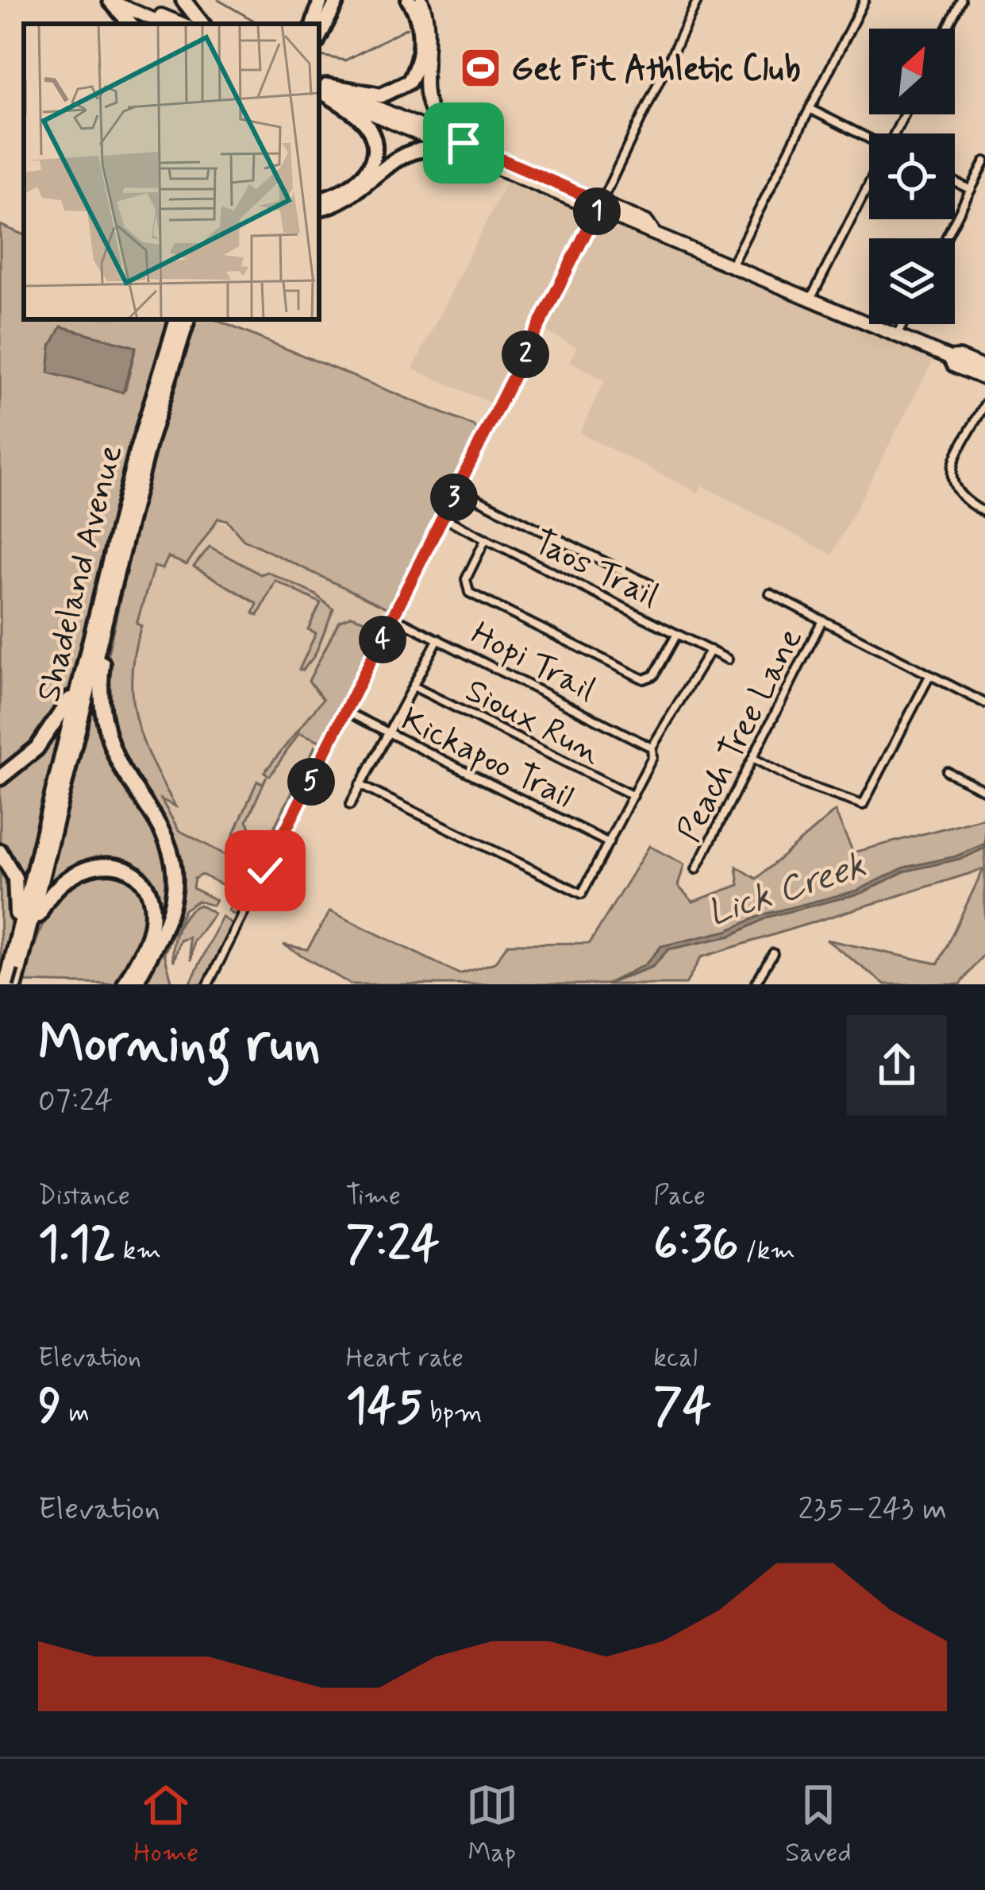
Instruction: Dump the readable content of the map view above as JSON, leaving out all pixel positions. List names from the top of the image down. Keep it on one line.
{"streets":{"highway":["Shadeland Avenue"],"street":["Taos Trail","Hopi Trail","Sioux Run","Peach Tree Lane","Kickapoo Trail"]},"water":["Lick Creek"],"places":{"sports":["Get Fit Athletic Club"]},"north":"top right","page":{"pins":["1","2","3","4","5"],"heading":["Morning run","07:24"],"stats":[["Distance","1.12 km"],["Time","7:24"],["Pace","6:36 /km"],["Elevation","9 m"],["Heart rate","145 bpm"],["kcal","74"]],"chart":["Elevation","235–243 m"],"tabs":["Home","Map","Saved"]}}
